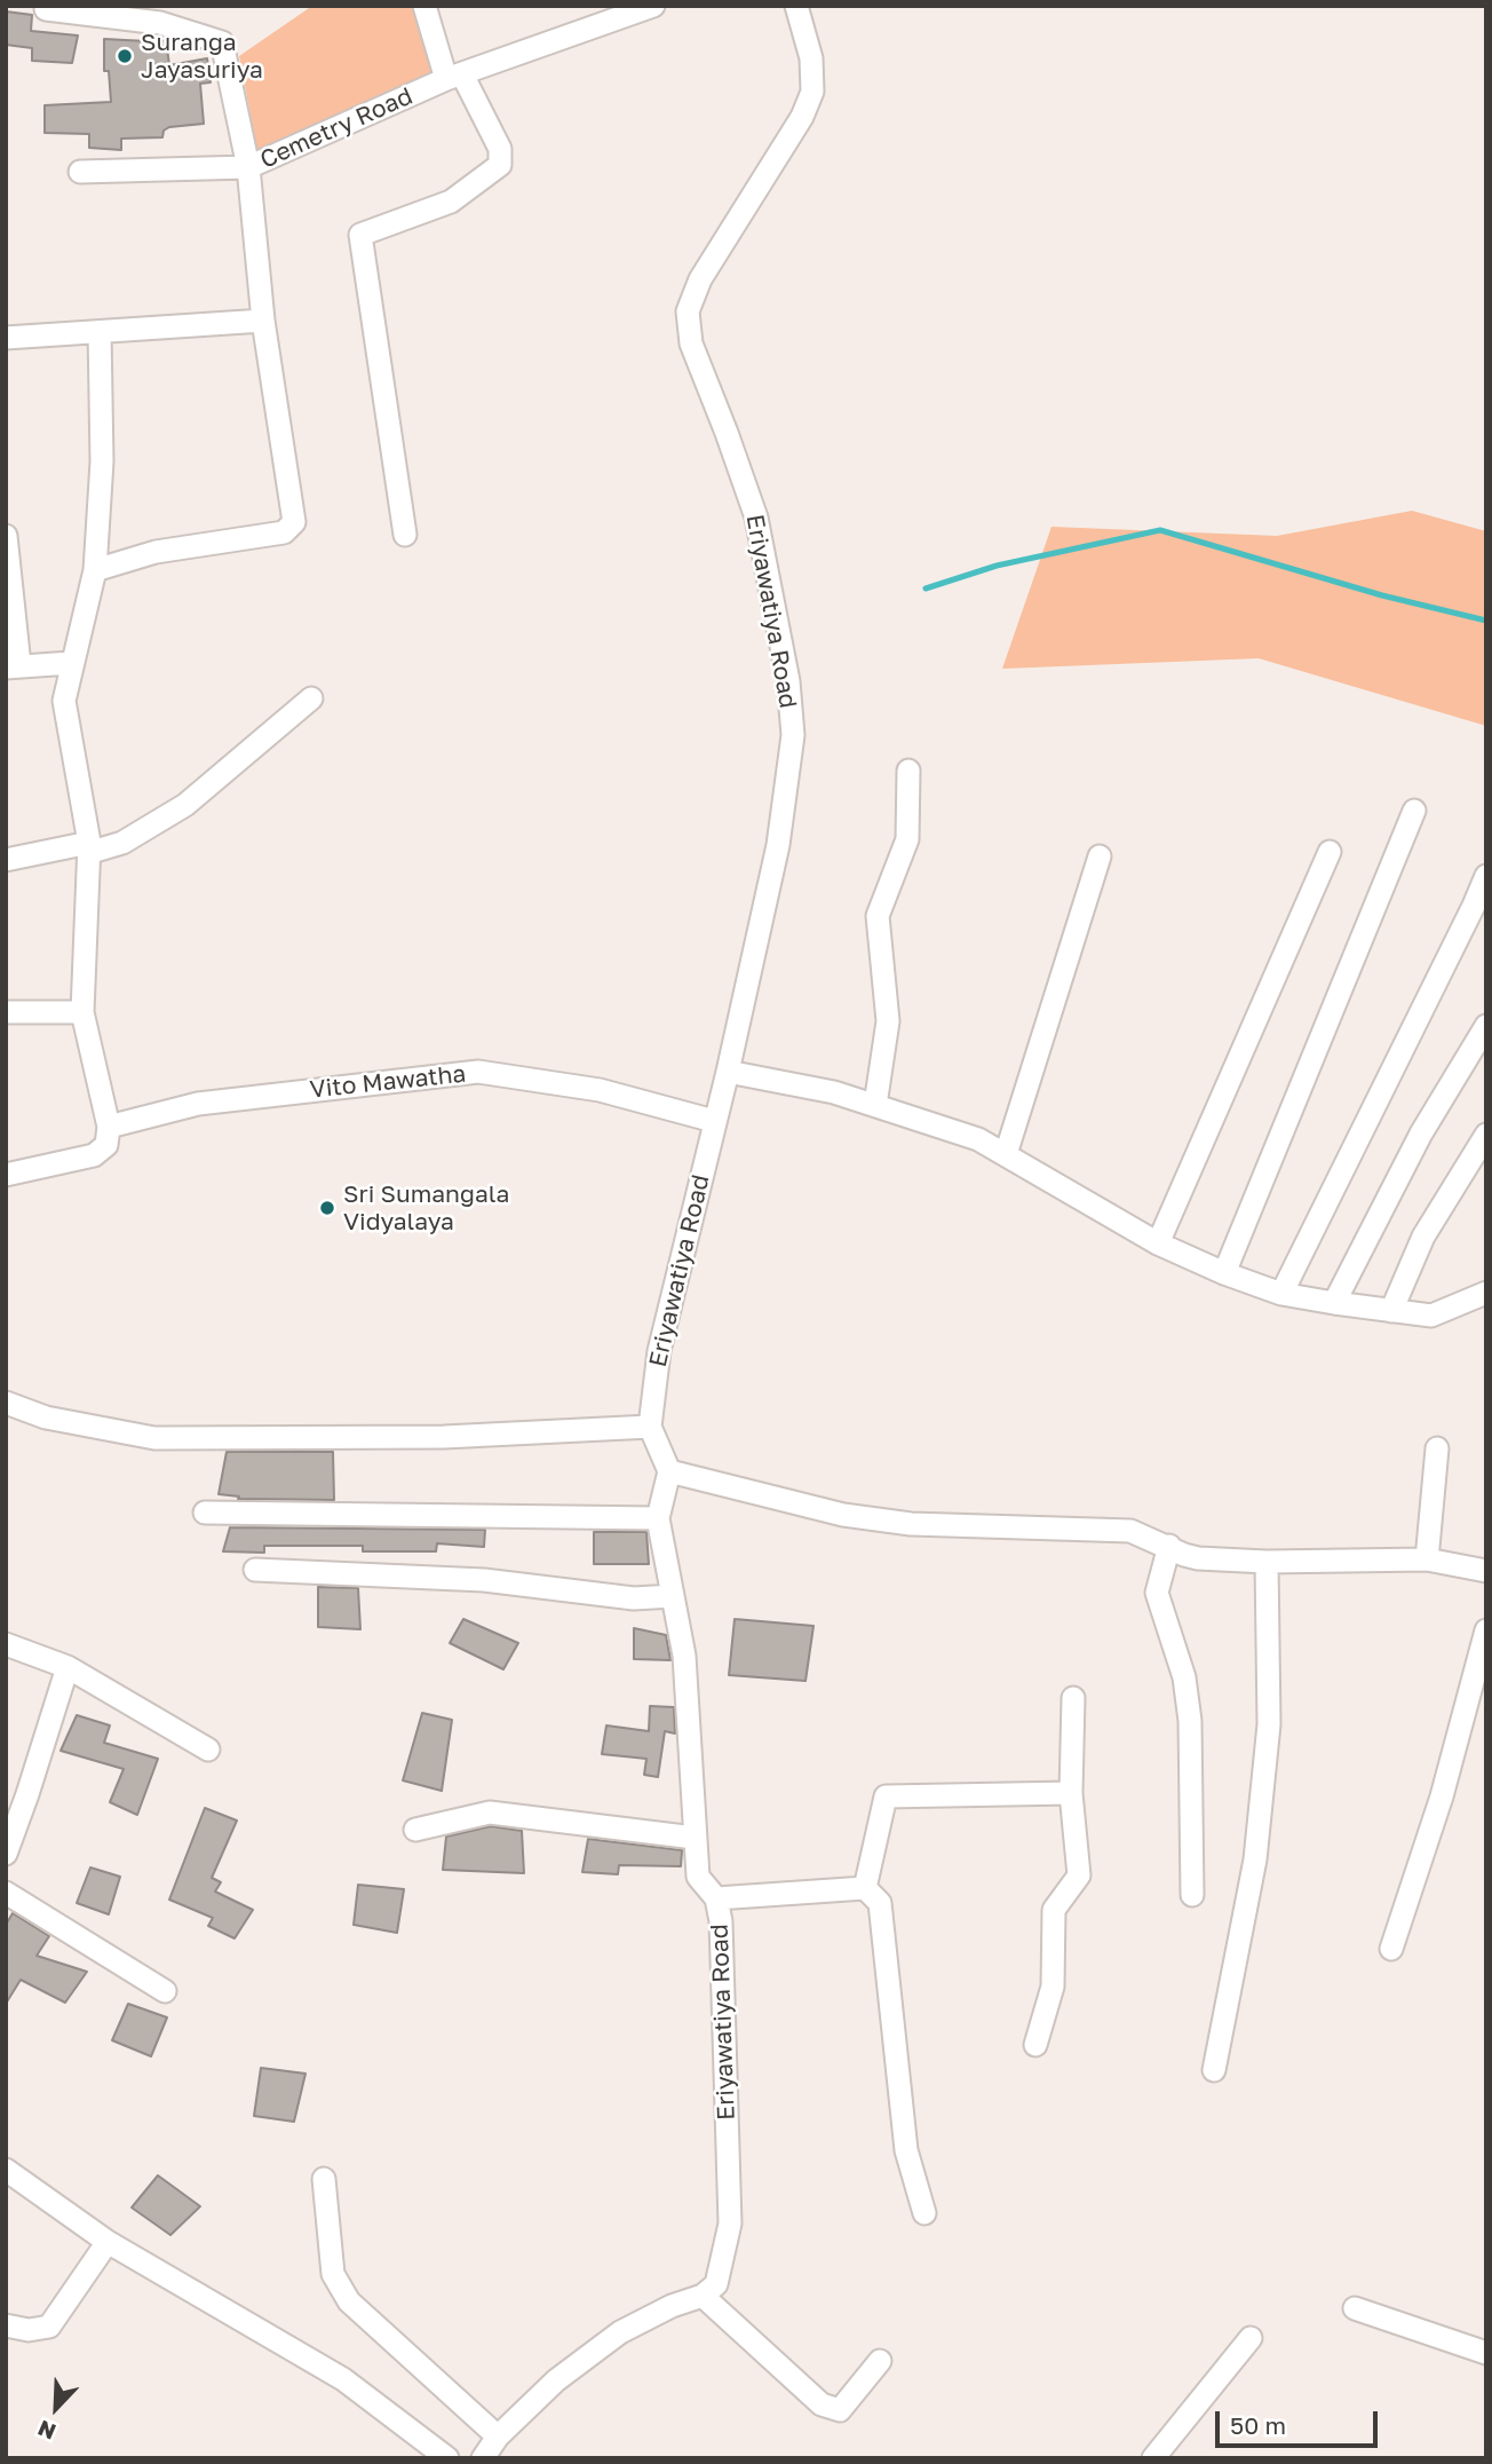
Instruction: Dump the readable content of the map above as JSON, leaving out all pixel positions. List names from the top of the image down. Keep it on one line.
{"streets":{"street":["Cemetry Road","Eriyawatiya Road","Vito Mawatha"]},"crossings":[["Eriyawatiya Road","Vito Mawatha"]],"places":["Suranga Jayasuriya","Sri Sumangala Vidyalaya"],"scale_bar":"50 m","north":"bottom left"}
